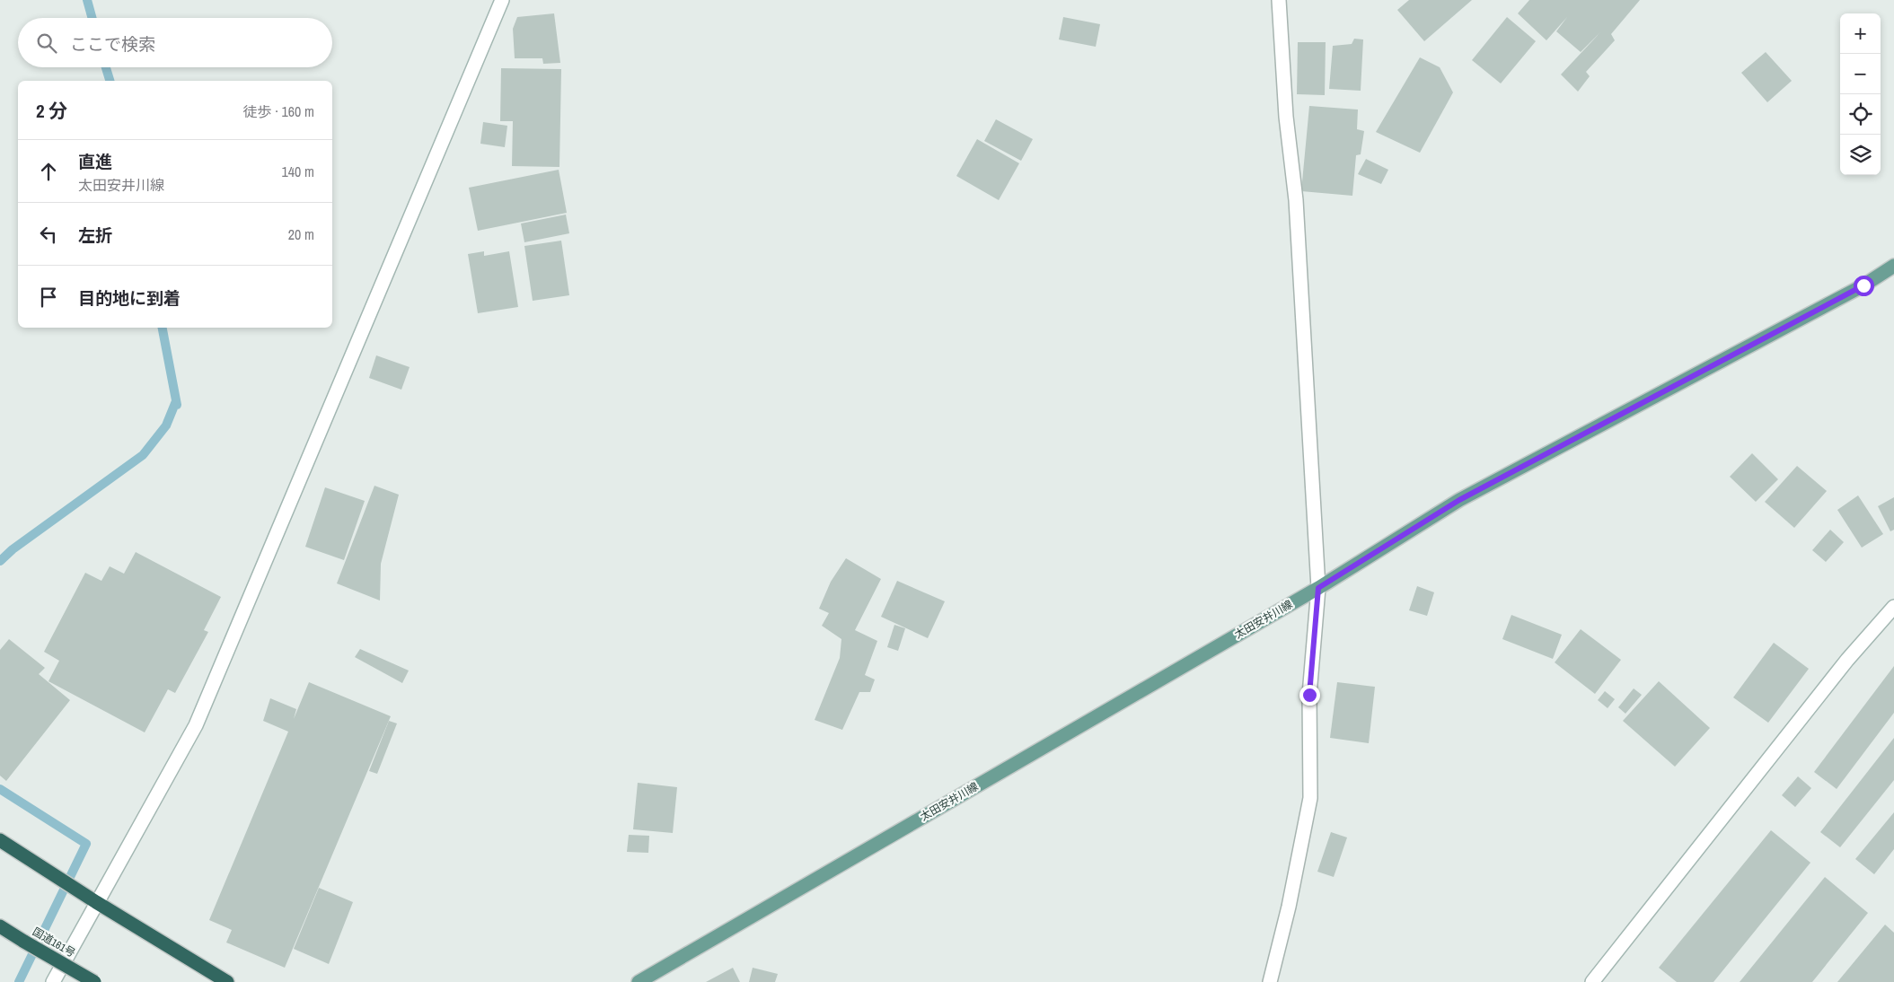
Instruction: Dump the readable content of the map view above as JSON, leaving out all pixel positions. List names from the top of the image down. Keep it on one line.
{"streets":{"highway":["国道161号"],"main road":["太田安井川線"]},"page":{"map_buttons":["+","−"],"search":"ここで検索","heading":["2 分","徒歩 · 160 m"],"list":[["直進","太田安井川線","140 m"],["左折","20 m"],"目的地に到着"]}}
